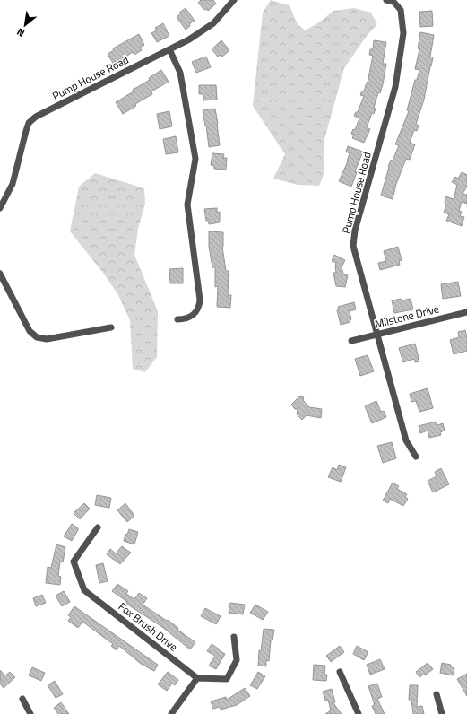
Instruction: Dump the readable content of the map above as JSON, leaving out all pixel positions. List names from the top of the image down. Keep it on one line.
{"streets":{"street":["Pump House Road","Milstone Drive","Fox Brush Drive"]},"crossings":[["Pump House Road","Milstone Drive"]],"north":"bottom left"}
